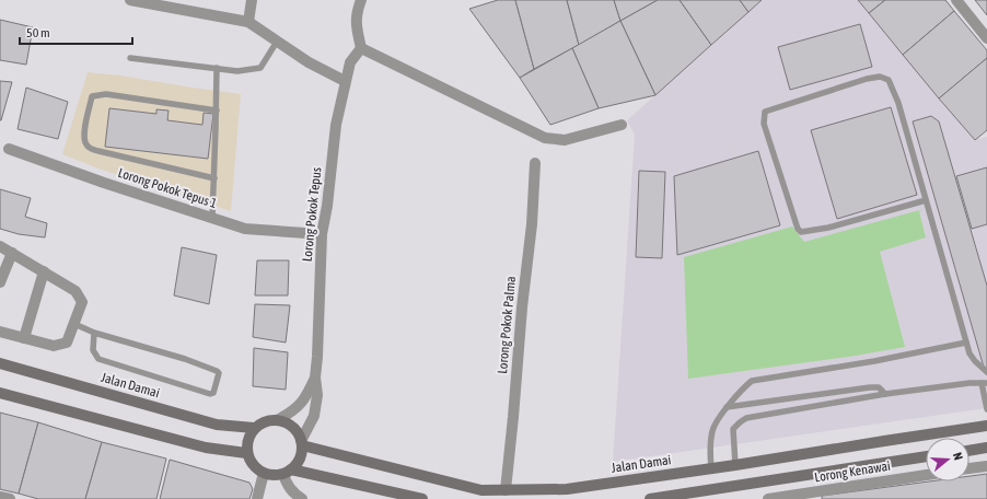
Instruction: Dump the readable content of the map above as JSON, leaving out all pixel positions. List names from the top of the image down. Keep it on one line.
{"streets":{"main road":["Jalan Damai"],"street":["Lorong Pokok Tepus 1","Lorong Pokok Tepus","Lorong Pokok Palma","Lorong Kenawai"]},"crossings":[["Lorong Pokok Tepus 1","Lorong Pokok Tepus"],["Lorong Pokok Tepus","Jalan Damai"],["Lorong Pokok Palma","Jalan Damai"]],"scale_bar":"50 m","north":"right"}
